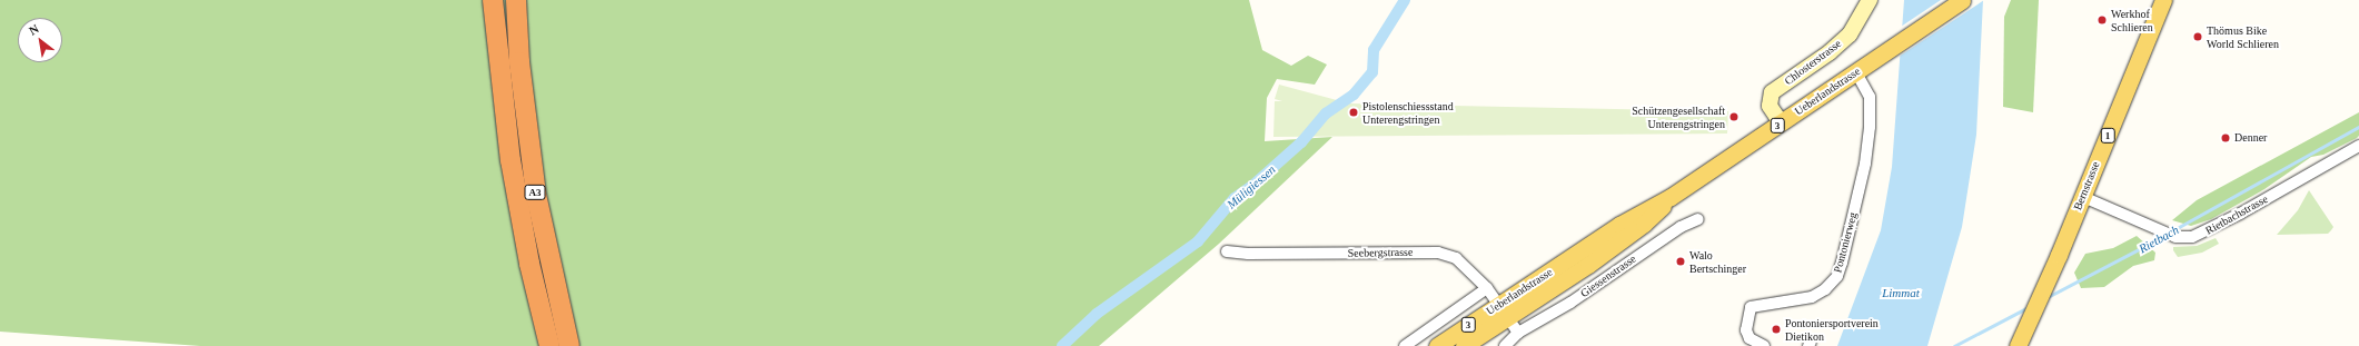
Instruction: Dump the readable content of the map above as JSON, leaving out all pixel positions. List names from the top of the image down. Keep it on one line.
{"streets":{"highway":["A3"],"main road":["Ueberlandstrasse","3","1","Bernstrasse"],"street":["Chlosterstrasse","Rietbachstrasse","Pontonierweg","Seebergstrasse","Giessenstrasse"]},"crossings":[["Chlosterstrasse","Ueberlandstrasse"],["Ueberlandstrasse","Pontonierweg"],["Ueberlandstrasse","Seebergstrasse"],["Bernstrasse","Rietbachstrasse"]],"water":["Müligiessen","Rietbach","Limmat"],"places":["Werkhof Schlieren","Thömus Bike World Schlieren","Pistolenschiessstand Unterengstringen","Schützengesellschaft Unterengstringen","Denner","Walo Bertschinger","Pontoniersportverein Dietikon"],"north":"top left"}
